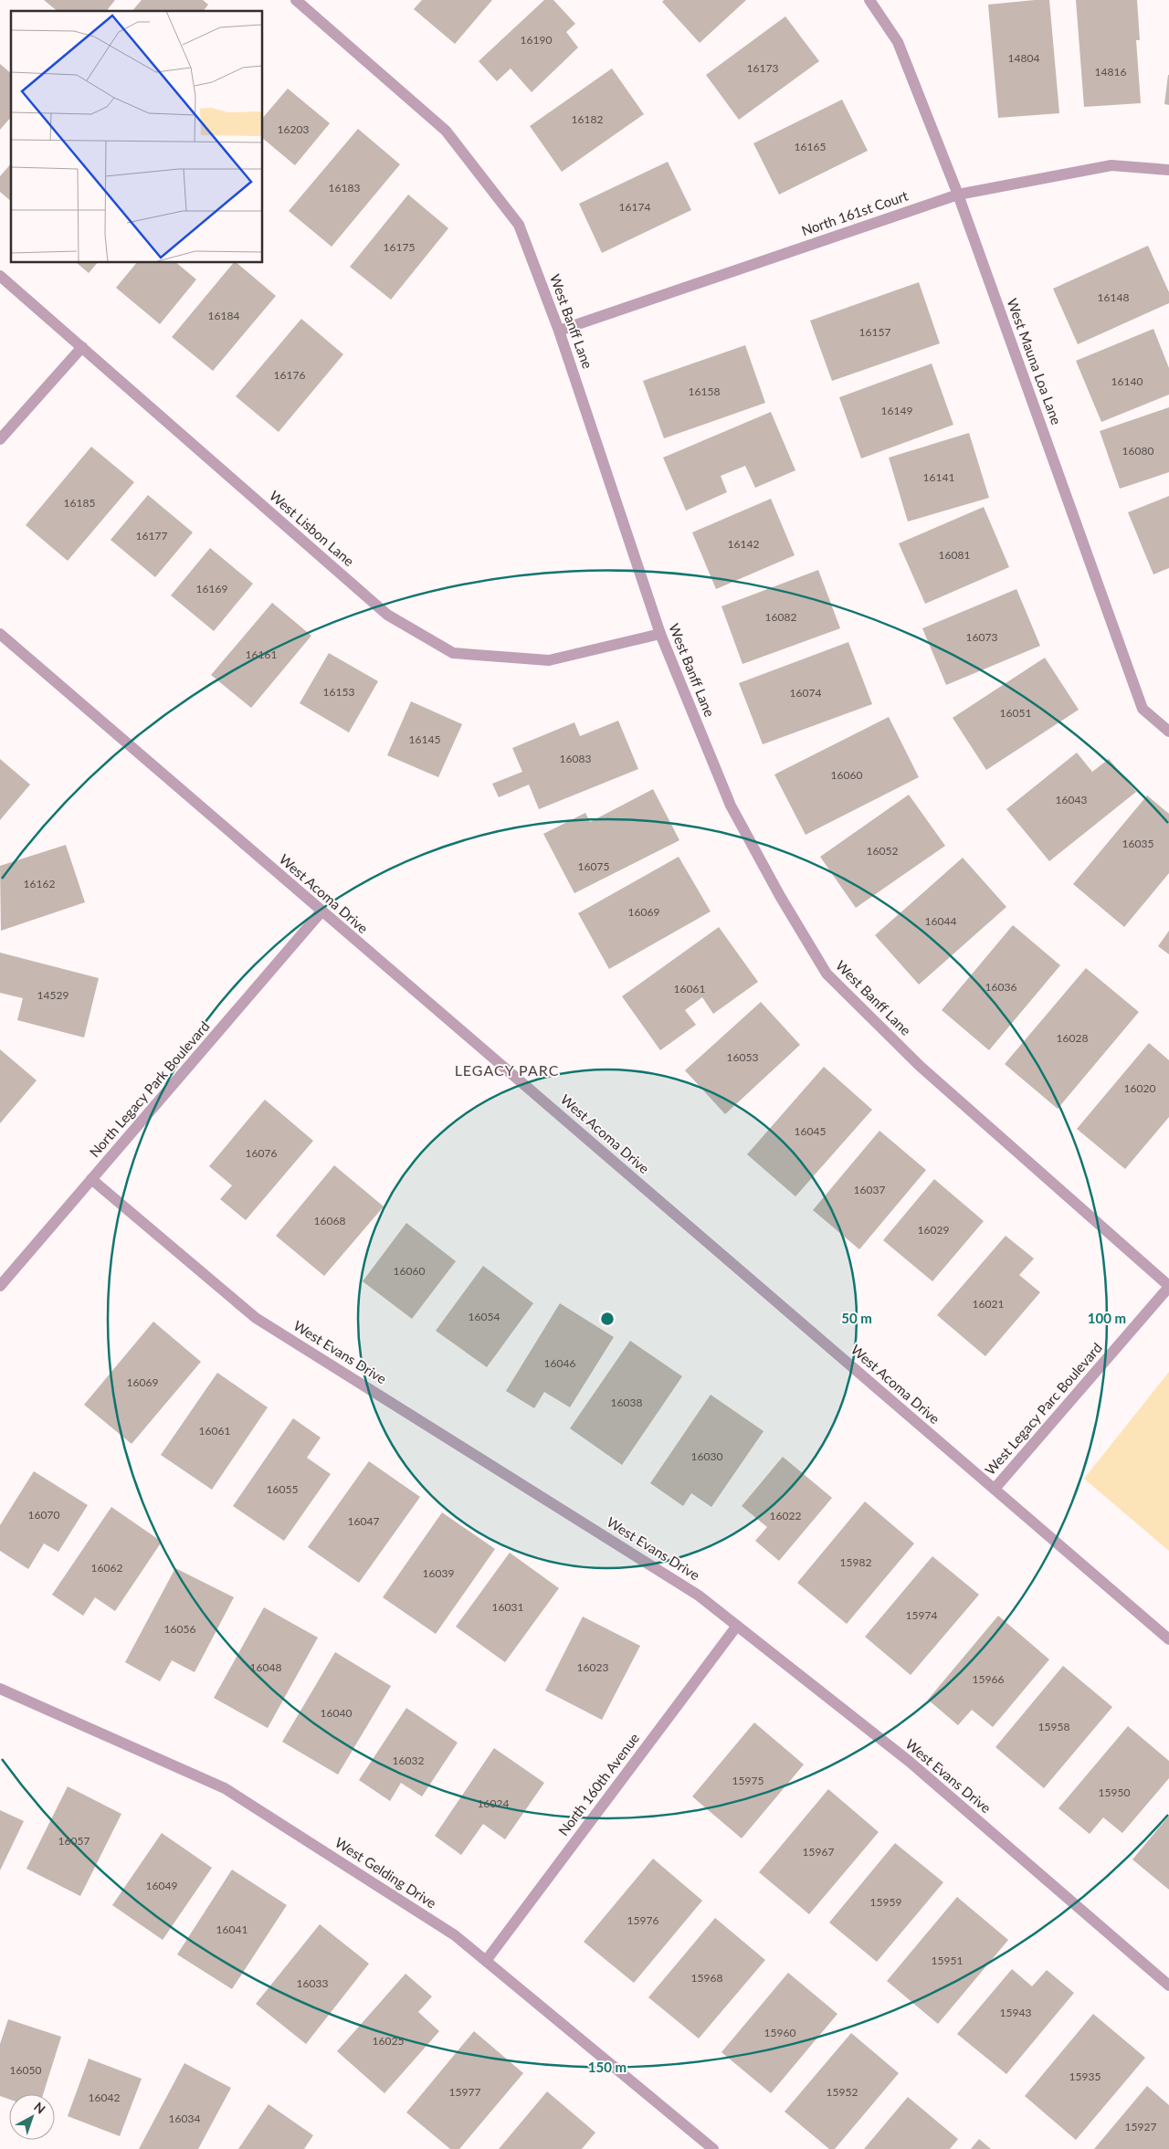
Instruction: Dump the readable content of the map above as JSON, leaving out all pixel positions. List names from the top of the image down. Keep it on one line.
{"streets":{"street":["North 161st Court","West Banff Lane","West Mauna Loa Lane","West Lisbon Lane","West Acoma Drive","North Legacy Park Boulevard","West Evans Drive","West Legacy Parc Boulevard","North 160th Avenue","West Gelding Drive"]},"crossings":[["North 161st Court","West Banff Lane"],["North 161st Court","West Mauna Loa Lane"],["West Banff Lane","West Lisbon Lane"],["West Banff Lane","West Legacy Parc Boulevard"],["West Acoma Drive","North Legacy Park Boulevard"],["West Acoma Drive","West Legacy Parc Boulevard"],["North Legacy Park Boulevard","West Evans Drive"],["West Evans Drive","North 160th Avenue"],["North 160th Avenue","West Gelding Drive"]],"districts":["LEGACY PARC"],"house_numbers":["16190","14804","16173","14816","16182","16203","16165","16183","16174","16175","16148","16184","16157","16176","16140","16158","16149","16080","16141","16185","16177","16142","16081","16169","16082","16073","16161","16153","16074","16051","16145","16083","16060","16043","16035","16052","16075","16162","16069","16044","16036","16061","14529","16028","16053","16020","16045","16076","16037","16068","16029","16060","16021","16054","16046","16069","16038","16061","16030","16055","16070","16022","16047","15982","16062","16039","16031","15974","16056","16048","16023","15966","16040","15958","16032","15975","15950","16024","16057","15967","16049","15959","15976","16041","15951","15968","16033","15943","15960","16025","16050","15935","15977","15952","16042","16034","15927"],"north":"top right","rings":["50 m","100 m","150 m"]}
